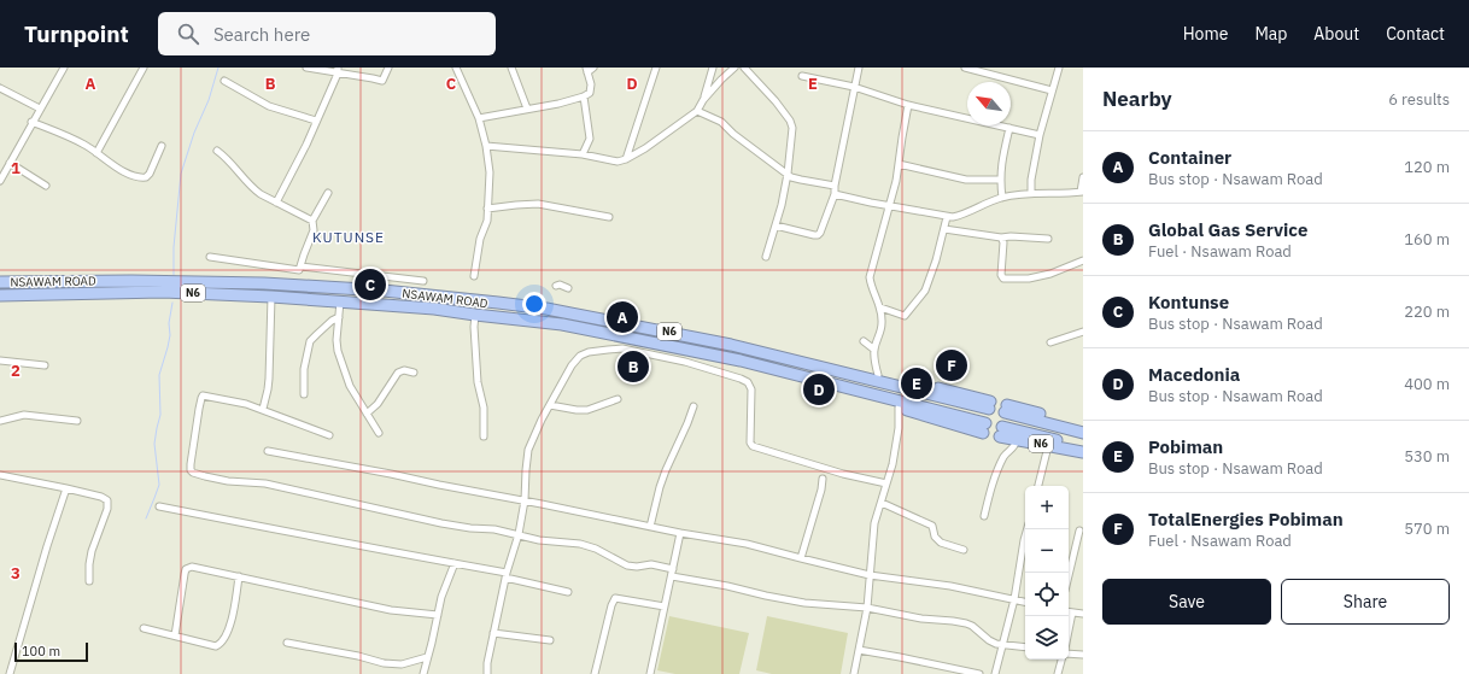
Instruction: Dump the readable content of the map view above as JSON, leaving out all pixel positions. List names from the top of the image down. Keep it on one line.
{"streets":{"highway":["NSAWAM ROAD","N6"]},"districts":["KUTUNSE"],"scale_bar":"100 m","north":"top left","page":{"header":"Turnpoint","search":"Search here","nav":["Home","Map","About","Contact"],"heading":["Nearby","6 results"],"list":[{"mark":"A","name":"Container","note":"Bus stop · Nsawam Road","value":"120 m"},{"mark":"B","name":"Global Gas Service","note":"Fuel · Nsawam Road","value":"160 m"},{"mark":"C","name":"Kontunse","note":"Bus stop · Nsawam Road","value":"220 m"},{"mark":"D","name":"Macedonia","note":"Bus stop · Nsawam Road","value":"400 m"},{"mark":"E","name":"Pobiman","note":"Bus stop · Nsawam Road","value":"530 m"},{"mark":"F","name":"TotalEnergies Pobiman","note":"Fuel · Nsawam Road","value":"570 m"}],"pins":["C","A","F","B","E","D"],"map_buttons":["+","−"],"buttons":["Save","Share"],"scale":"100 m"},"grid":{"columns":["A","B","C","D","E"],"rows":["1","2","3"]}}
